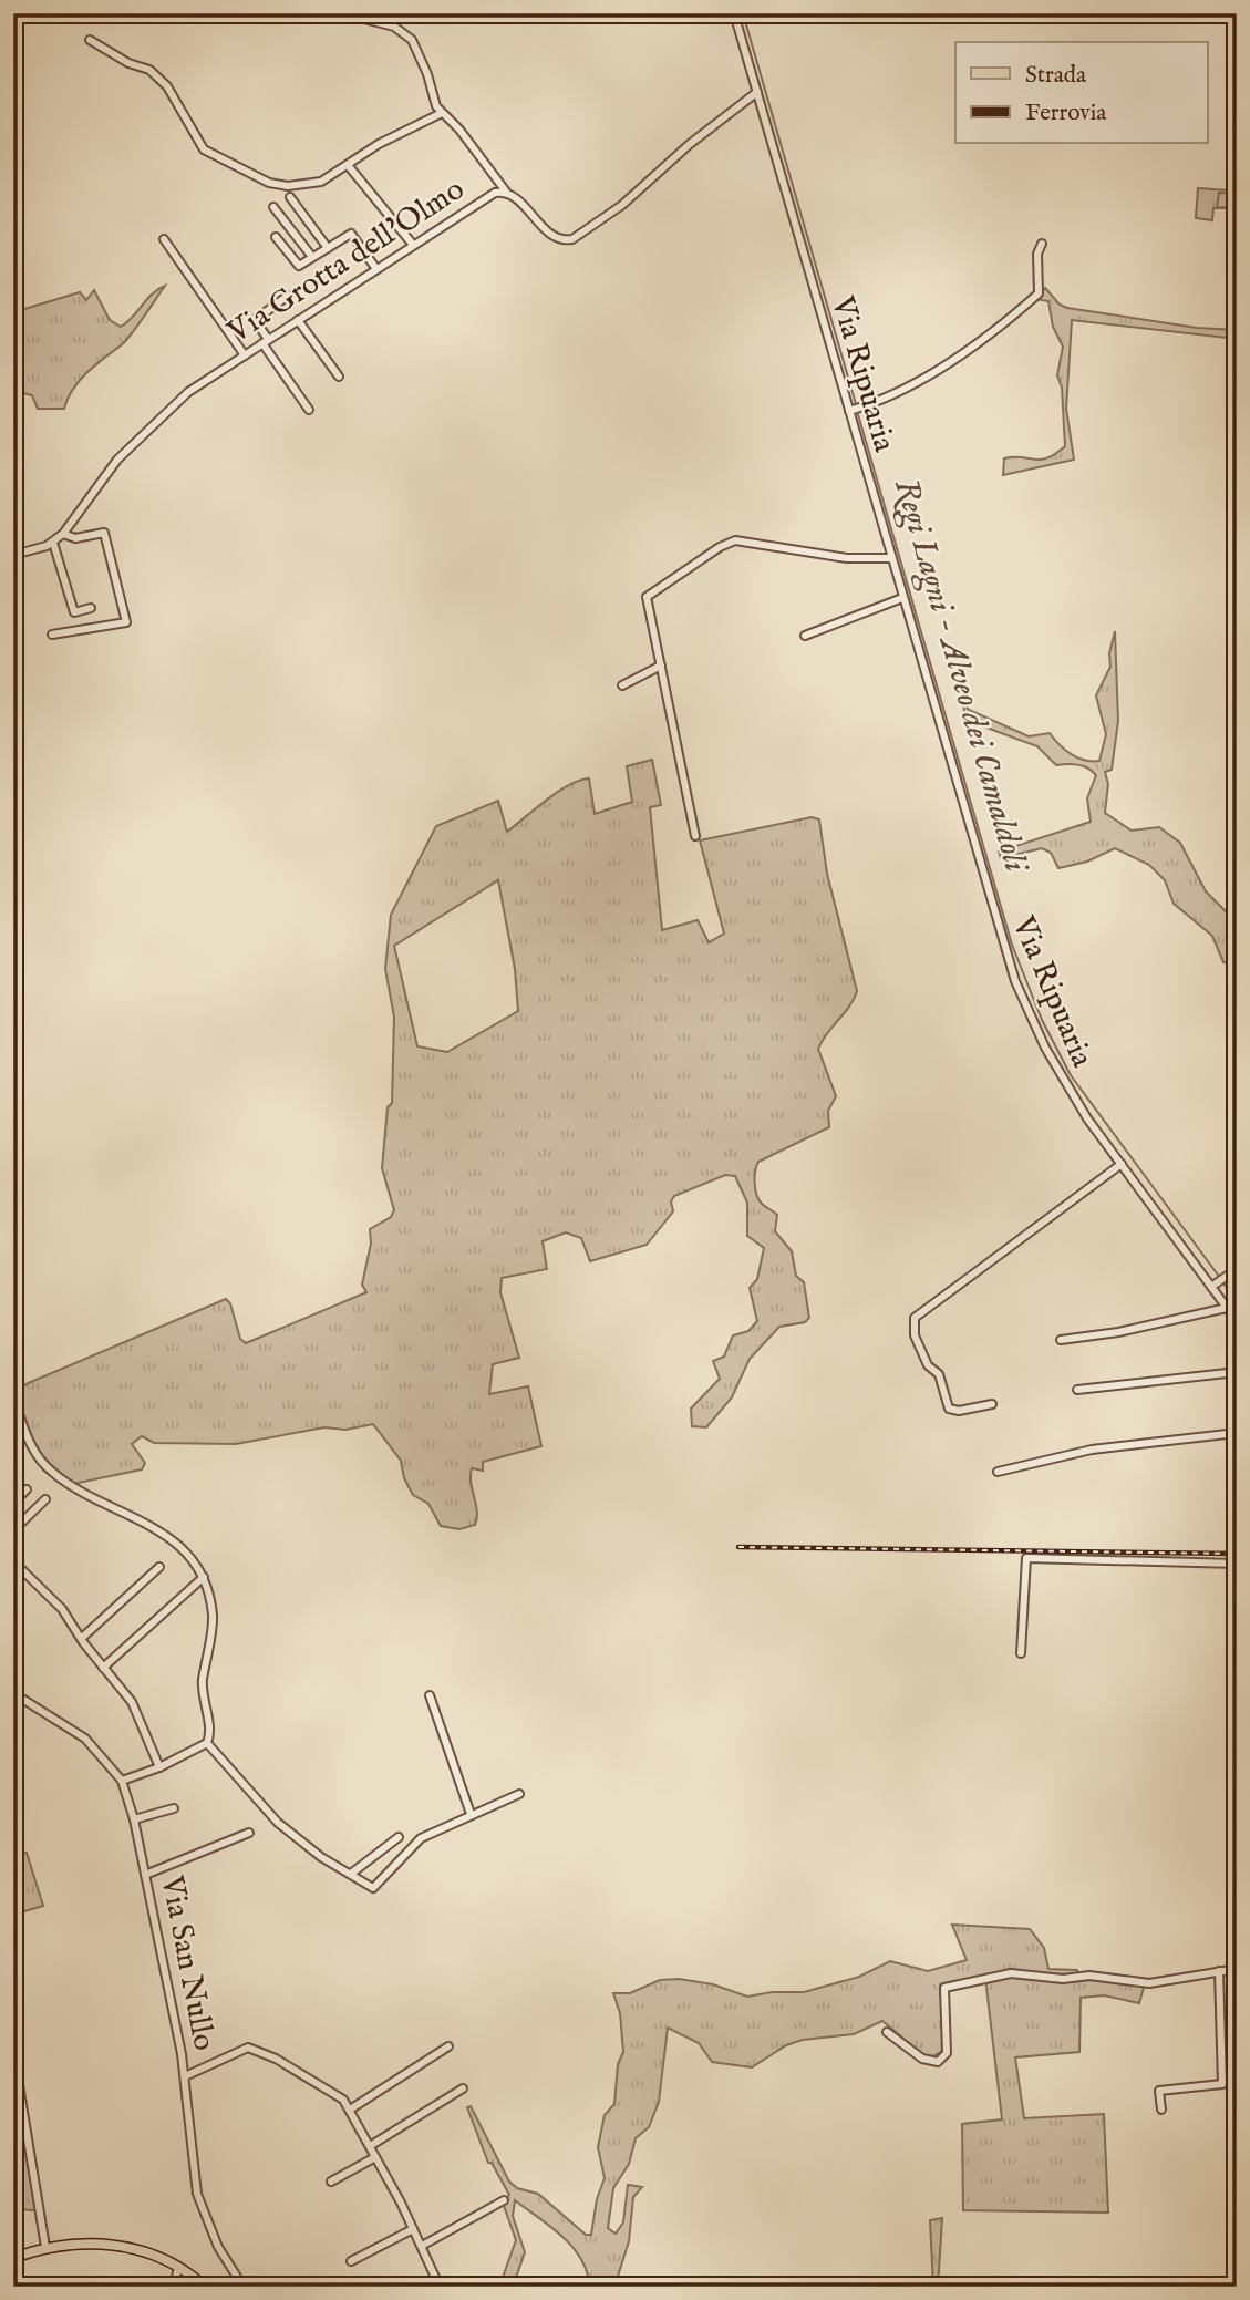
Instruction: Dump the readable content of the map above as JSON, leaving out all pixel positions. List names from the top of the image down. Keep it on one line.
{"streets":{"street":["Via Grotta dell'Olmo","Via Ripuaria","Via San Nullo"]},"crossings":[["Via Grotta dell'Olmo","Via Ripuaria"]],"water":["Regi Lagni - Alveo dei Camaldoli"],"legend":["Strada","Ferrovia"]}
